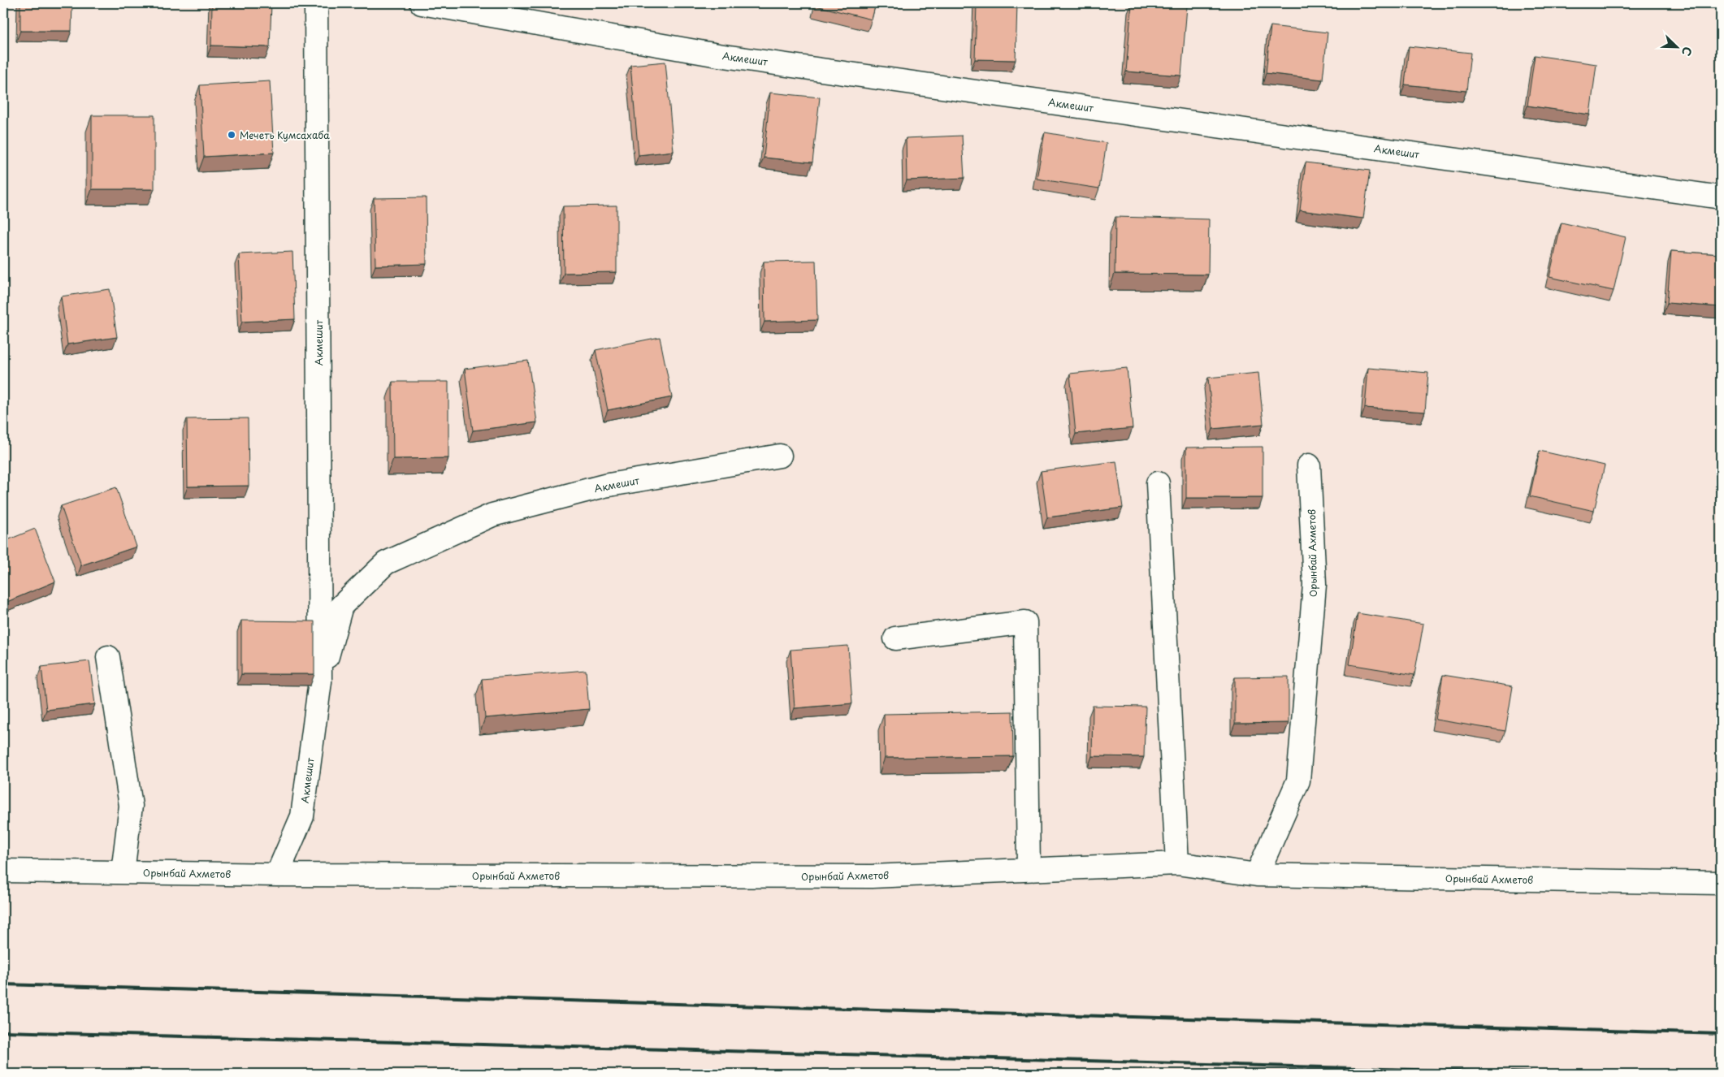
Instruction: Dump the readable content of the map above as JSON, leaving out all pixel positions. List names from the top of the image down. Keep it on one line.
{"streets":{"street":["Акмешит","Орынбай Ахметов"]},"crossings":[["Акмешит","Орынбай Ахметов"]],"places":["Мечеть Кумсахаба"],"north":"bottom right"}
